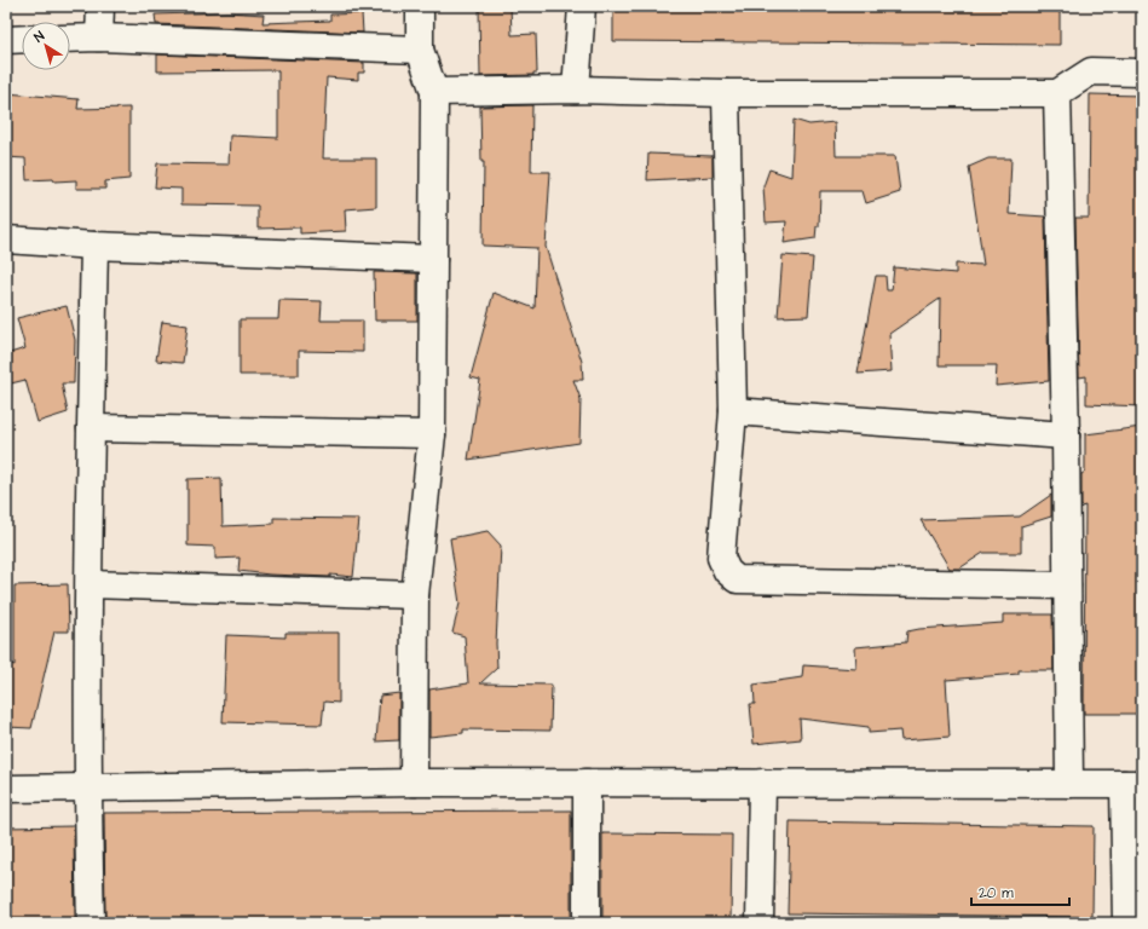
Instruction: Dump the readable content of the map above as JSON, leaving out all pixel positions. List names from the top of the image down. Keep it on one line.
{"scale_bar":"20 m","north":"top left"}
